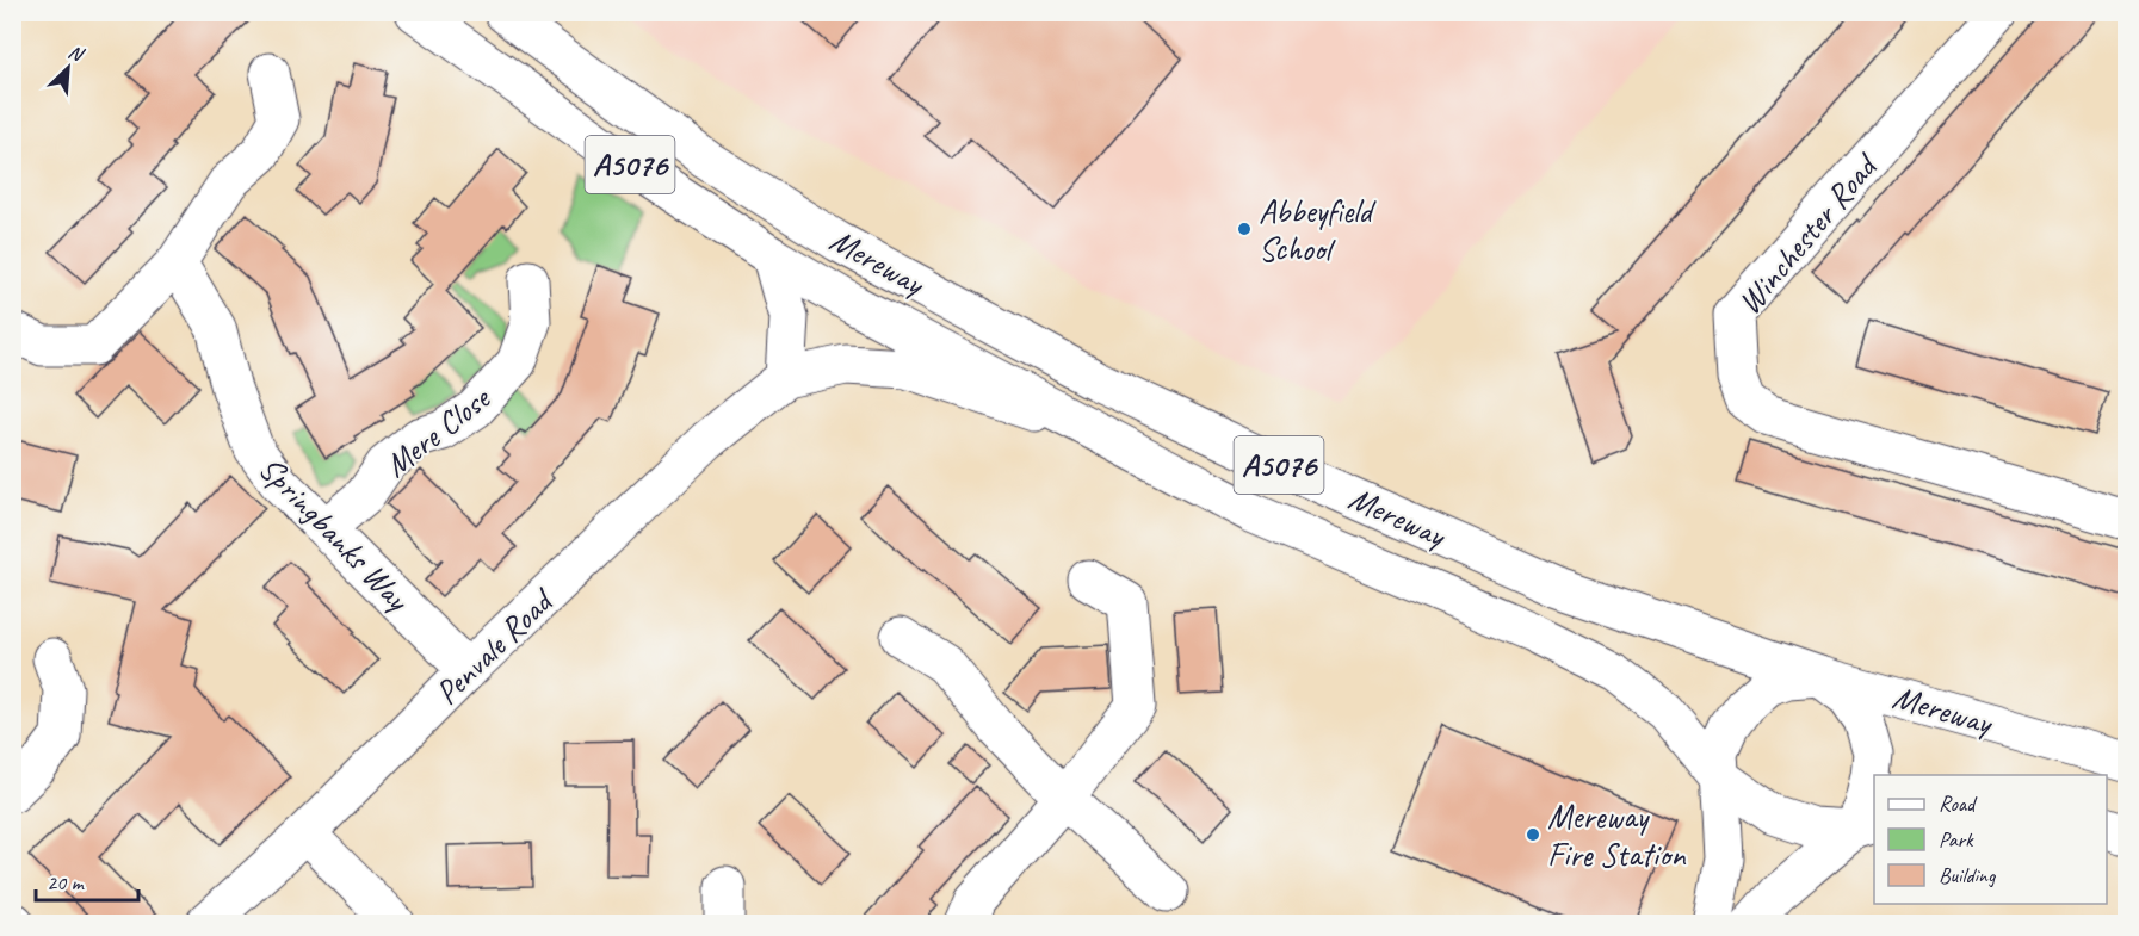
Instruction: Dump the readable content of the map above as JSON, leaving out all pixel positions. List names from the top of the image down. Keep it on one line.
{"streets":{"main road":["A5076","Winchester Road","Mereway","Mere Close","Springbanks Way","Penvale Road"]},"crossings":[["Mere Close","Springbanks Way"],["Springbanks Way","Penvale Road"]],"places":["Abbeyfield School","Mereway Fire Station"],"legend":["Road","Park","Building"],"scale_bar":"20 m","north":"top right"}
